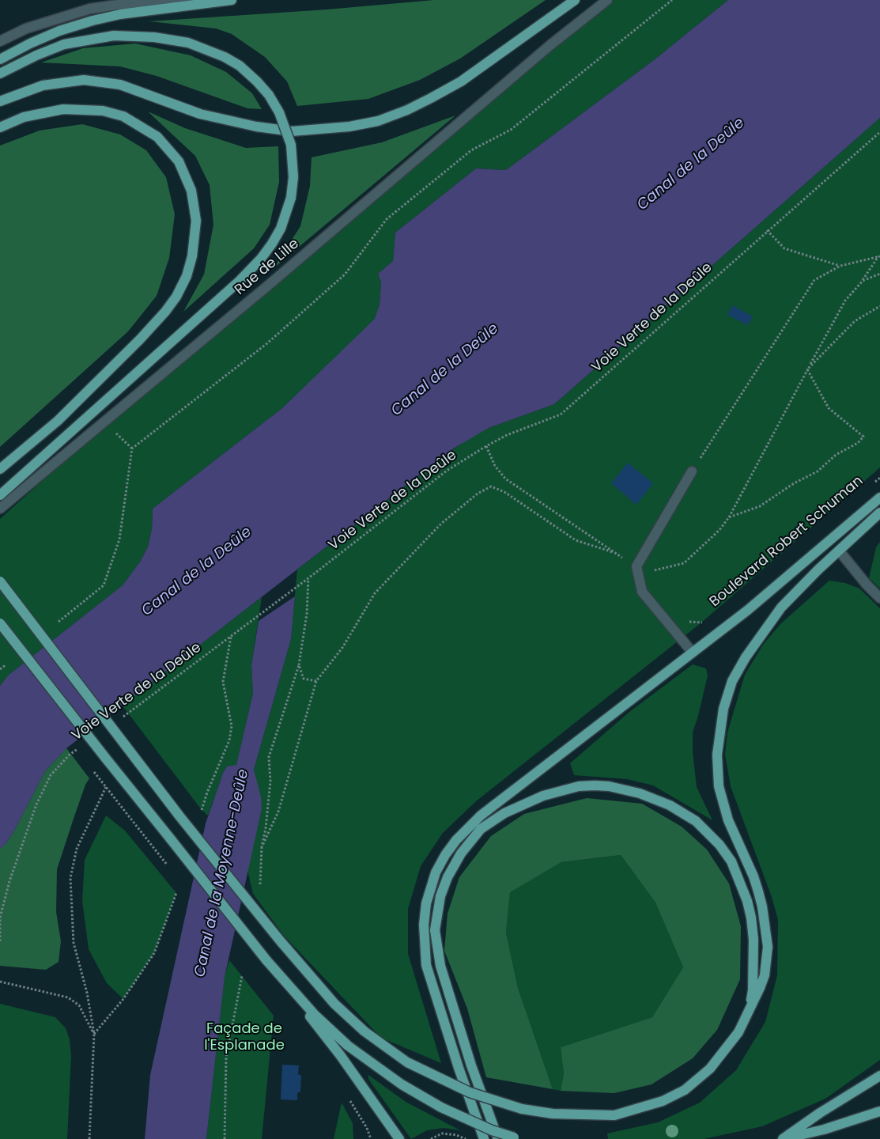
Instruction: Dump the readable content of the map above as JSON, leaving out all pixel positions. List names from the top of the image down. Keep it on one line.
{"streets":{"street":["Rue de Lille"],"path":["Voie Verte de la Deûle","Boulevard Robert Schuman"]},"water":["Canal de la Deûle","Canal de la Moyenne-Deûle"],"parks":["Façade de l'Esplanade"]}
